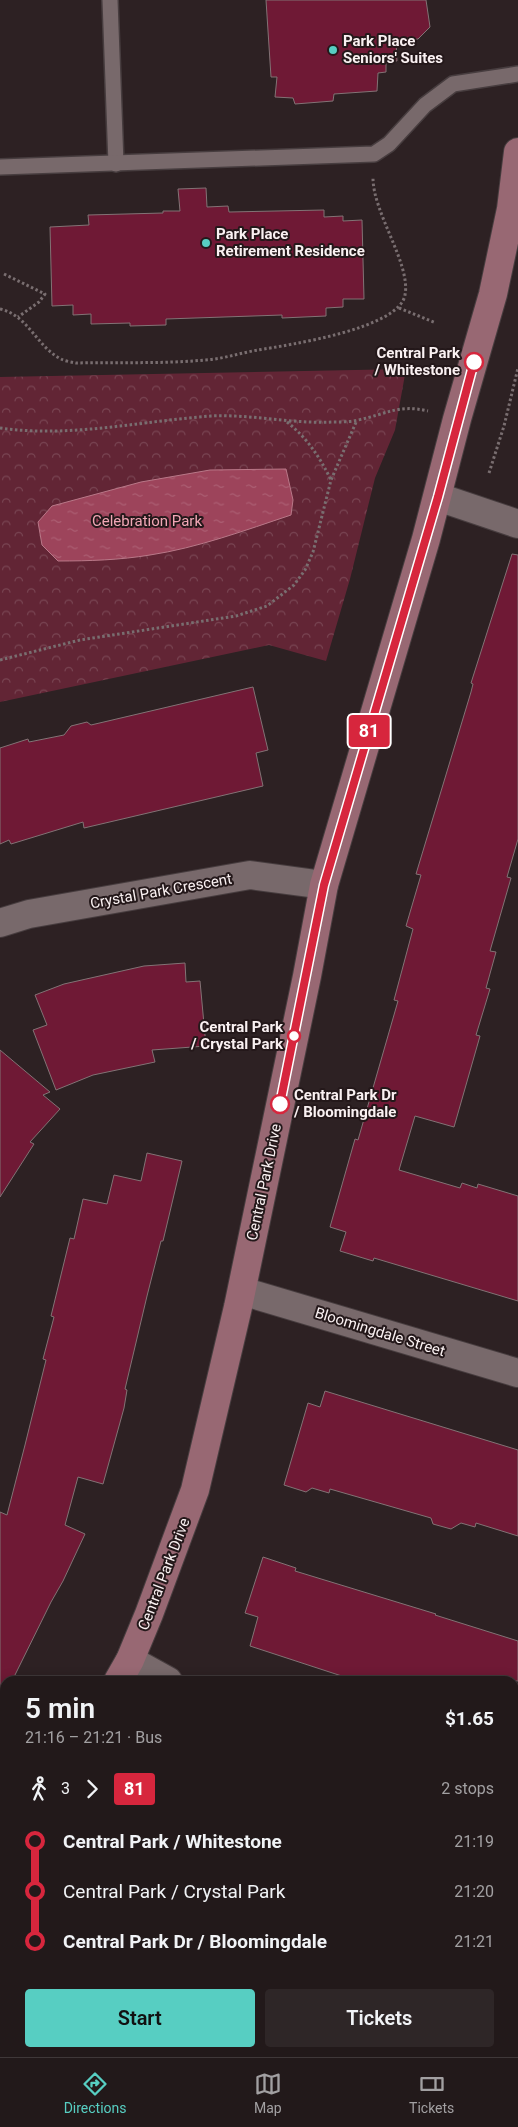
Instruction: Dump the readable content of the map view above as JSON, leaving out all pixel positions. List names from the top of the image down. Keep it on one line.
{"streets":{"street":["Crystal Park Crescent","Central Park Drive","Bloomingdale Street"]},"crossings":[["Crystal Park Crescent","Central Park Drive"],["Central Park Drive","Bloomingdale Street"]],"parks":["Celebration Park"],"places":["Park Place Seniors' Suites","Park Place Retirement Residence","Central Park / Whitestone","Central Park / Crystal Park","Central Park Dr / Bloomingdale"],"lines":["bus line 81"],"page":{"on_map":"81","heading":["5 min","21:16 – 21:21 · Bus","$1.65"],"legs":["3","81","2 stops"],"list":[{"name":"Central Park / Whitestone","value":"21:19"},{"name":"Central Park / Crystal Park","value":"21:20"},{"name":"Central Park Dr / Bloomingdale","value":"21:21"}],"buttons":["Start","Tickets"],"tabs":["Directions","Map","Tickets"]}}
